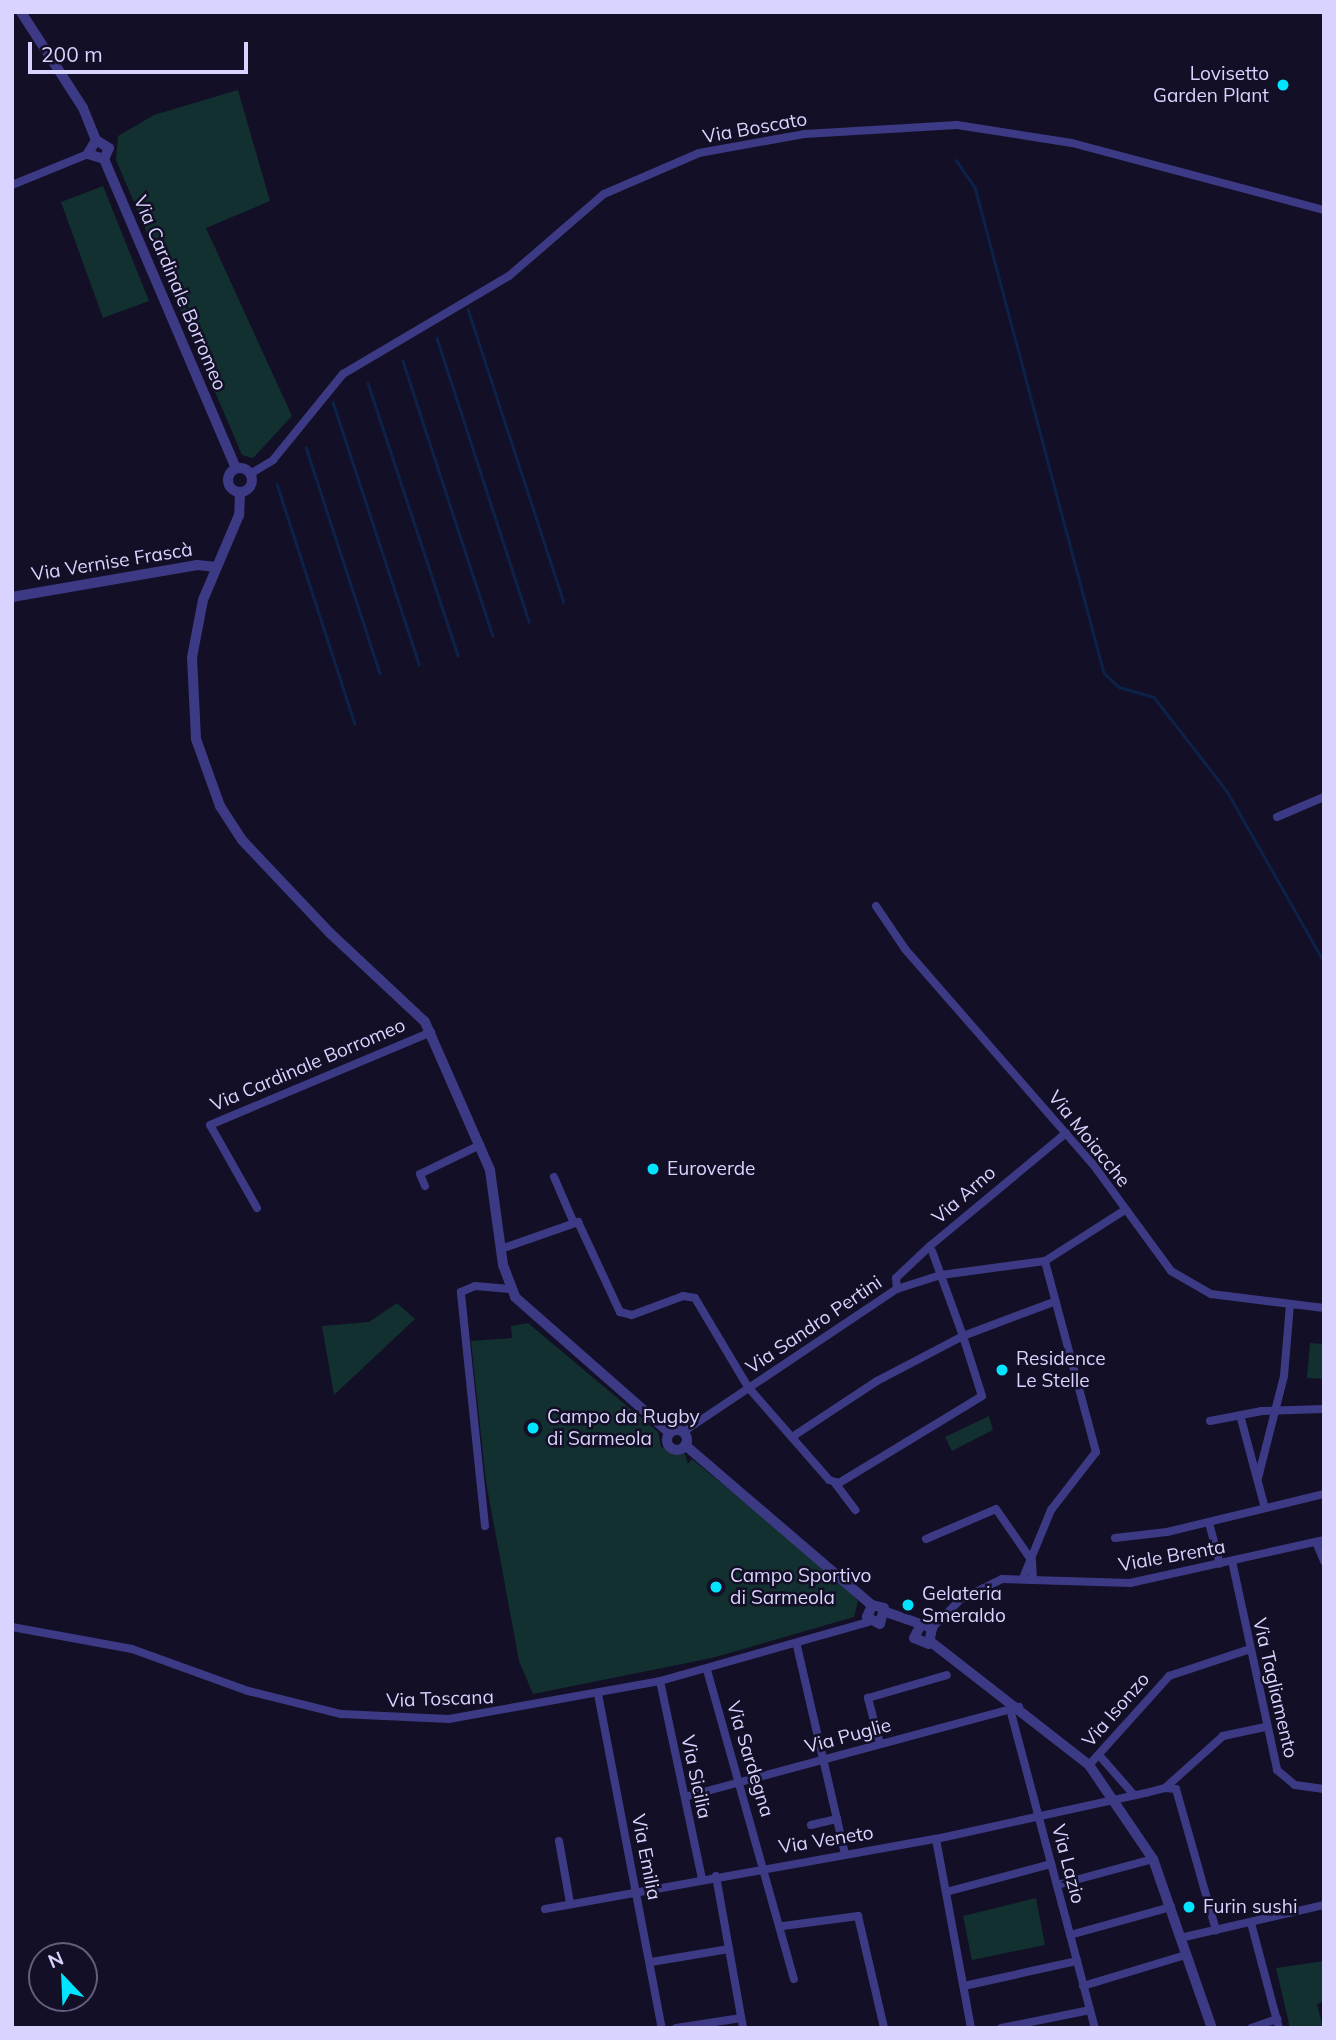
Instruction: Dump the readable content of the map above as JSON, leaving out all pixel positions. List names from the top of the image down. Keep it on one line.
{"streets":{"street":["Via Boscato","Via Cardinale Borromeo","Via Vernise Frascà","Via Moiacche","Via Arno","Via Sandro Pertini","Viale Brenta","Via Tagliamento","Via Toscana","Via Isonzo","Via Puglie","Via Sardegna","Via Sicilia","Via Veneto","Via Emilia","Via Lazio"]},"crossings":[["Via Boscato","Via Cardinale Borromeo"],["Via Cardinale Borromeo","Via Vernise Frascà"],["Via Cardinale Borromeo","Viale Brenta"],["Via Moiacche","Via Arno"],["Via Moiacche","Via Sandro Pertini"],["Via Arno","Via Sandro Pertini"],["Viale Brenta","Via Tagliamento"],["Via Tagliamento","Via Isonzo"],["Via Toscana","Via Sardegna"],["Via Toscana","Via Sicilia"],["Via Toscana","Via Emilia"],["Via Puglie","Via Sardegna"],["Via Puglie","Via Sicilia"],["Via Puglie","Via Lazio"],["Via Sardegna","Via Veneto"],["Via Sicilia","Via Veneto"],["Via Veneto","Via Emilia"],["Via Veneto","Via Lazio"]],"places":["Lovisetto Garden Plant","Euroverde","Residence Le Stelle","Campo da Rugby di Sarmeola","Campo Sportivo di Sarmeola","Gelateria Smeraldo","Furin sushi"],"scale_bar":"200 m","north":"top left"}
